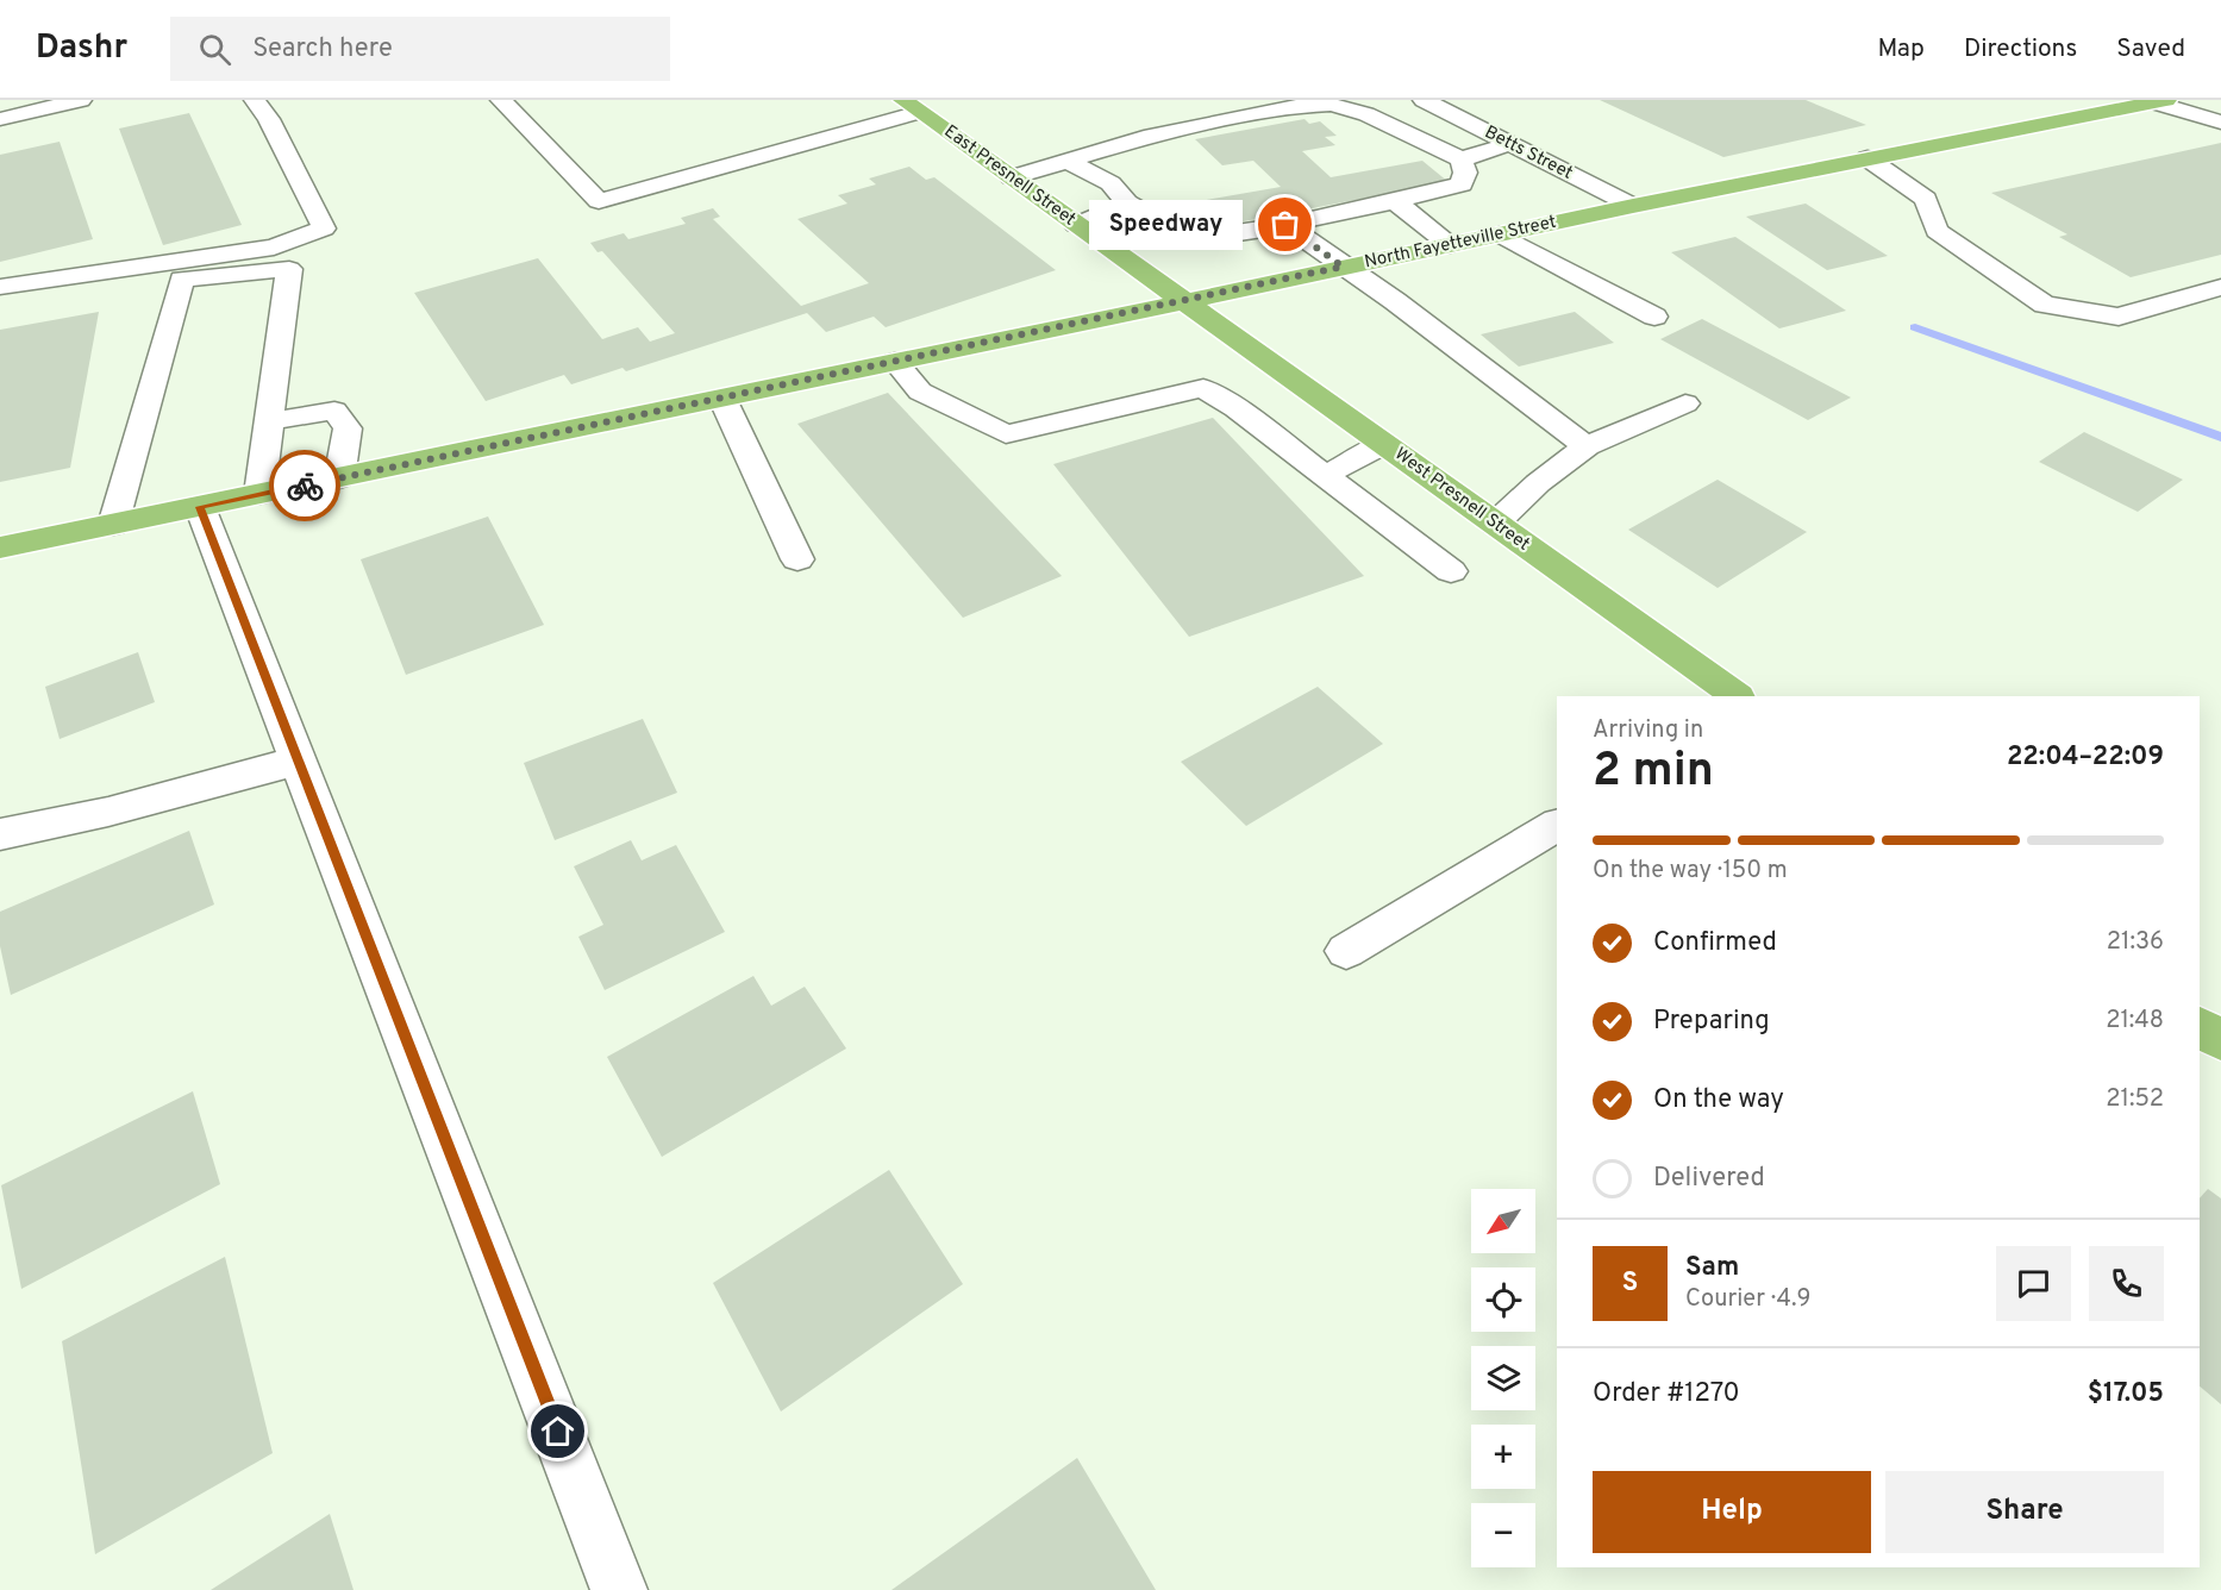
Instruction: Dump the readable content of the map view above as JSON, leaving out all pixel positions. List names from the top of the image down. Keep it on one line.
{"streets":{"main road":["East Presnell Street","North Fayetteville Street","West Presnell Street"],"street":["Betts Street"]},"crossings":[["Betts Street","North Fayetteville Street"],["East Presnell Street","North Fayetteville Street"],["East Presnell Street","West Presnell Street"],["North Fayetteville Street","West Presnell Street"]],"places":["Speedway"],"north":"bottom left","page":{"header":"Dashr","search":"Search here","nav":["Map","Directions","Saved"],"bubble":"Speedway","heading":["2 min","Arriving in","22:04–22:09"],"panel":["Sam","Courier · 4.9","Order #1270","$17.05"],"bar":"On the way · 150 m","list":[["Confirmed","21:36"],["Preparing","21:48"],["On the way","21:52"],"Delivered"],"map_buttons":["+","−"],"round":"S","buttons":["Help","Share"]}}
